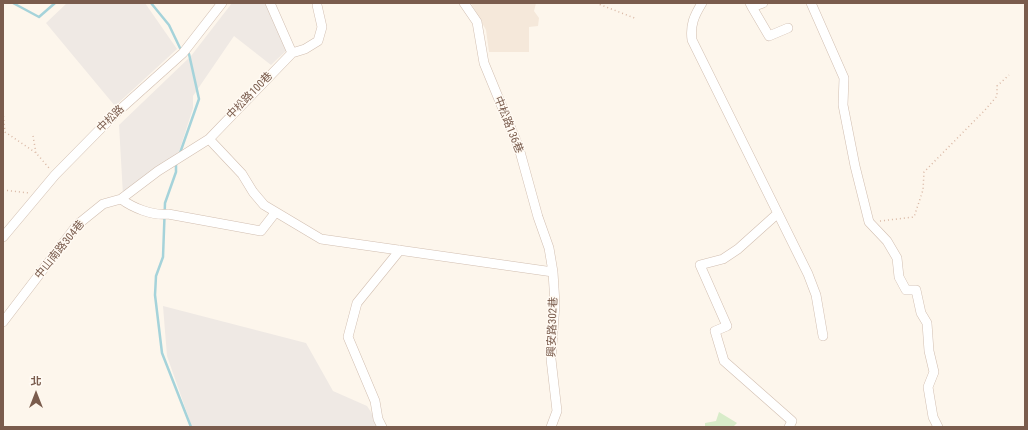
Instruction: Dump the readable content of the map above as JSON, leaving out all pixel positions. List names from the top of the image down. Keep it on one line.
{"streets":{"street":["中松路100巷","中松路","中松路136巷","中山南路304巷","興安路302巷"]},"crossings":[["中松路100巷","中山南路304巷"],["中松路136巷","興安路302巷"]],"north":"top"}
